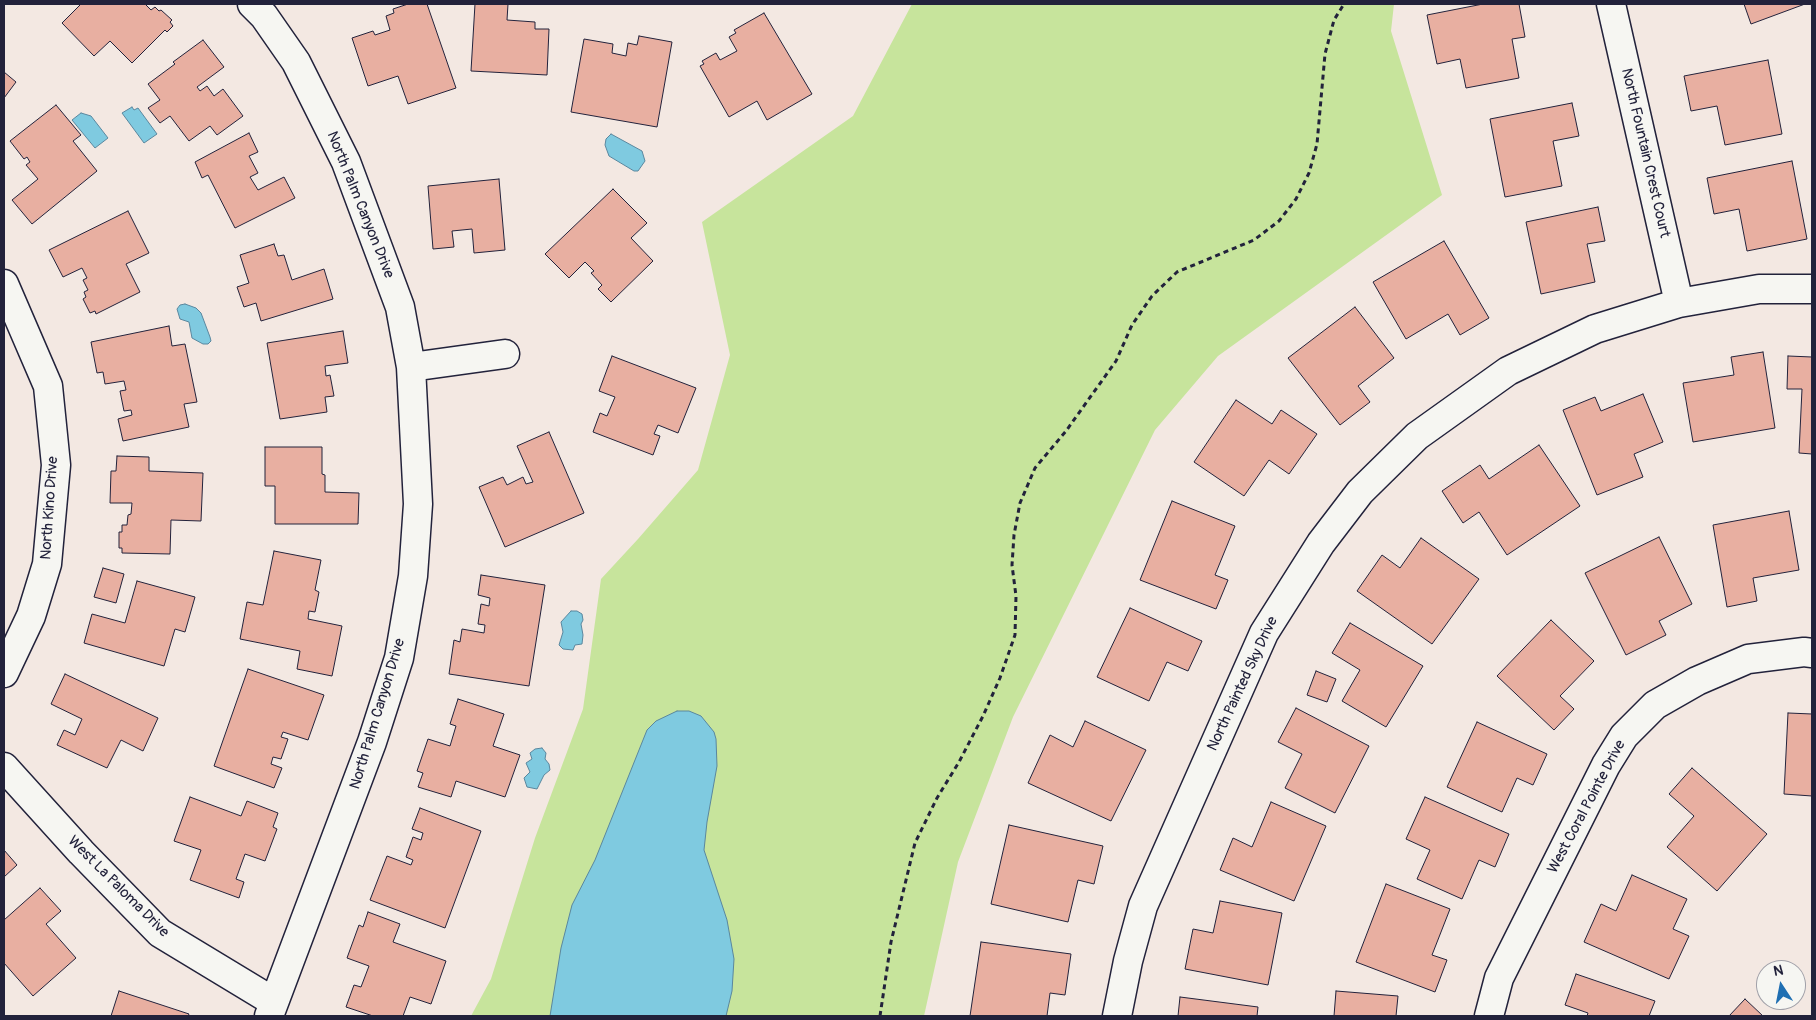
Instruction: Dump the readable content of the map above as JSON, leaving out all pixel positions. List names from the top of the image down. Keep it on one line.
{"streets":{"street":["North Fountain Crest Court","North Palm Canyon Drive","North Kino Drive","North Painted Sky Drive","West Coral Pointe Drive","West La Paloma Drive"]},"crossings":[["North Fountain Crest Court","North Painted Sky Drive"],["North Palm Canyon Drive","West La Paloma Drive"]],"north":"top"}
